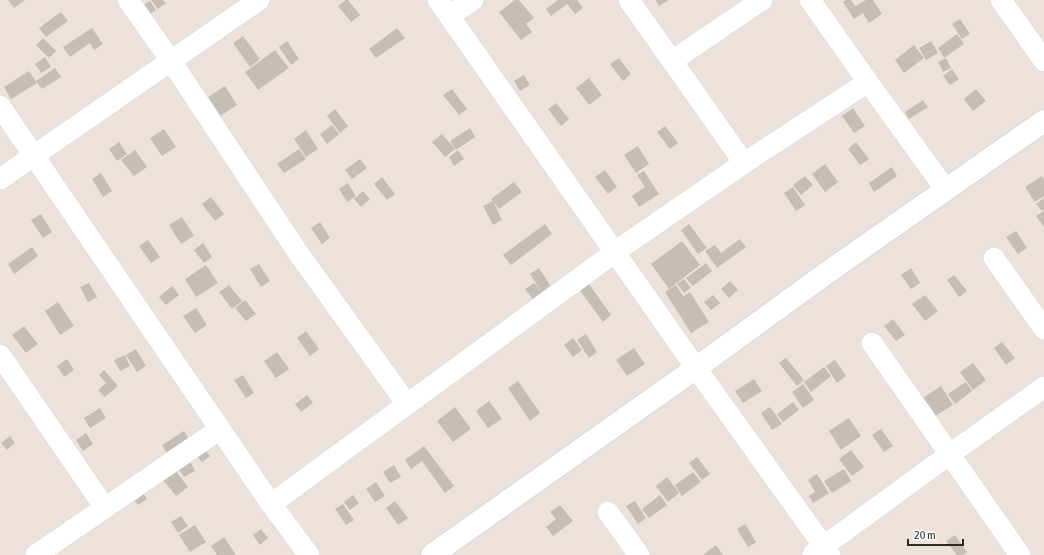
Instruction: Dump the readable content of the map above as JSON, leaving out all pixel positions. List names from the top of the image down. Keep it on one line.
{"scale_bar":"20 m"}
